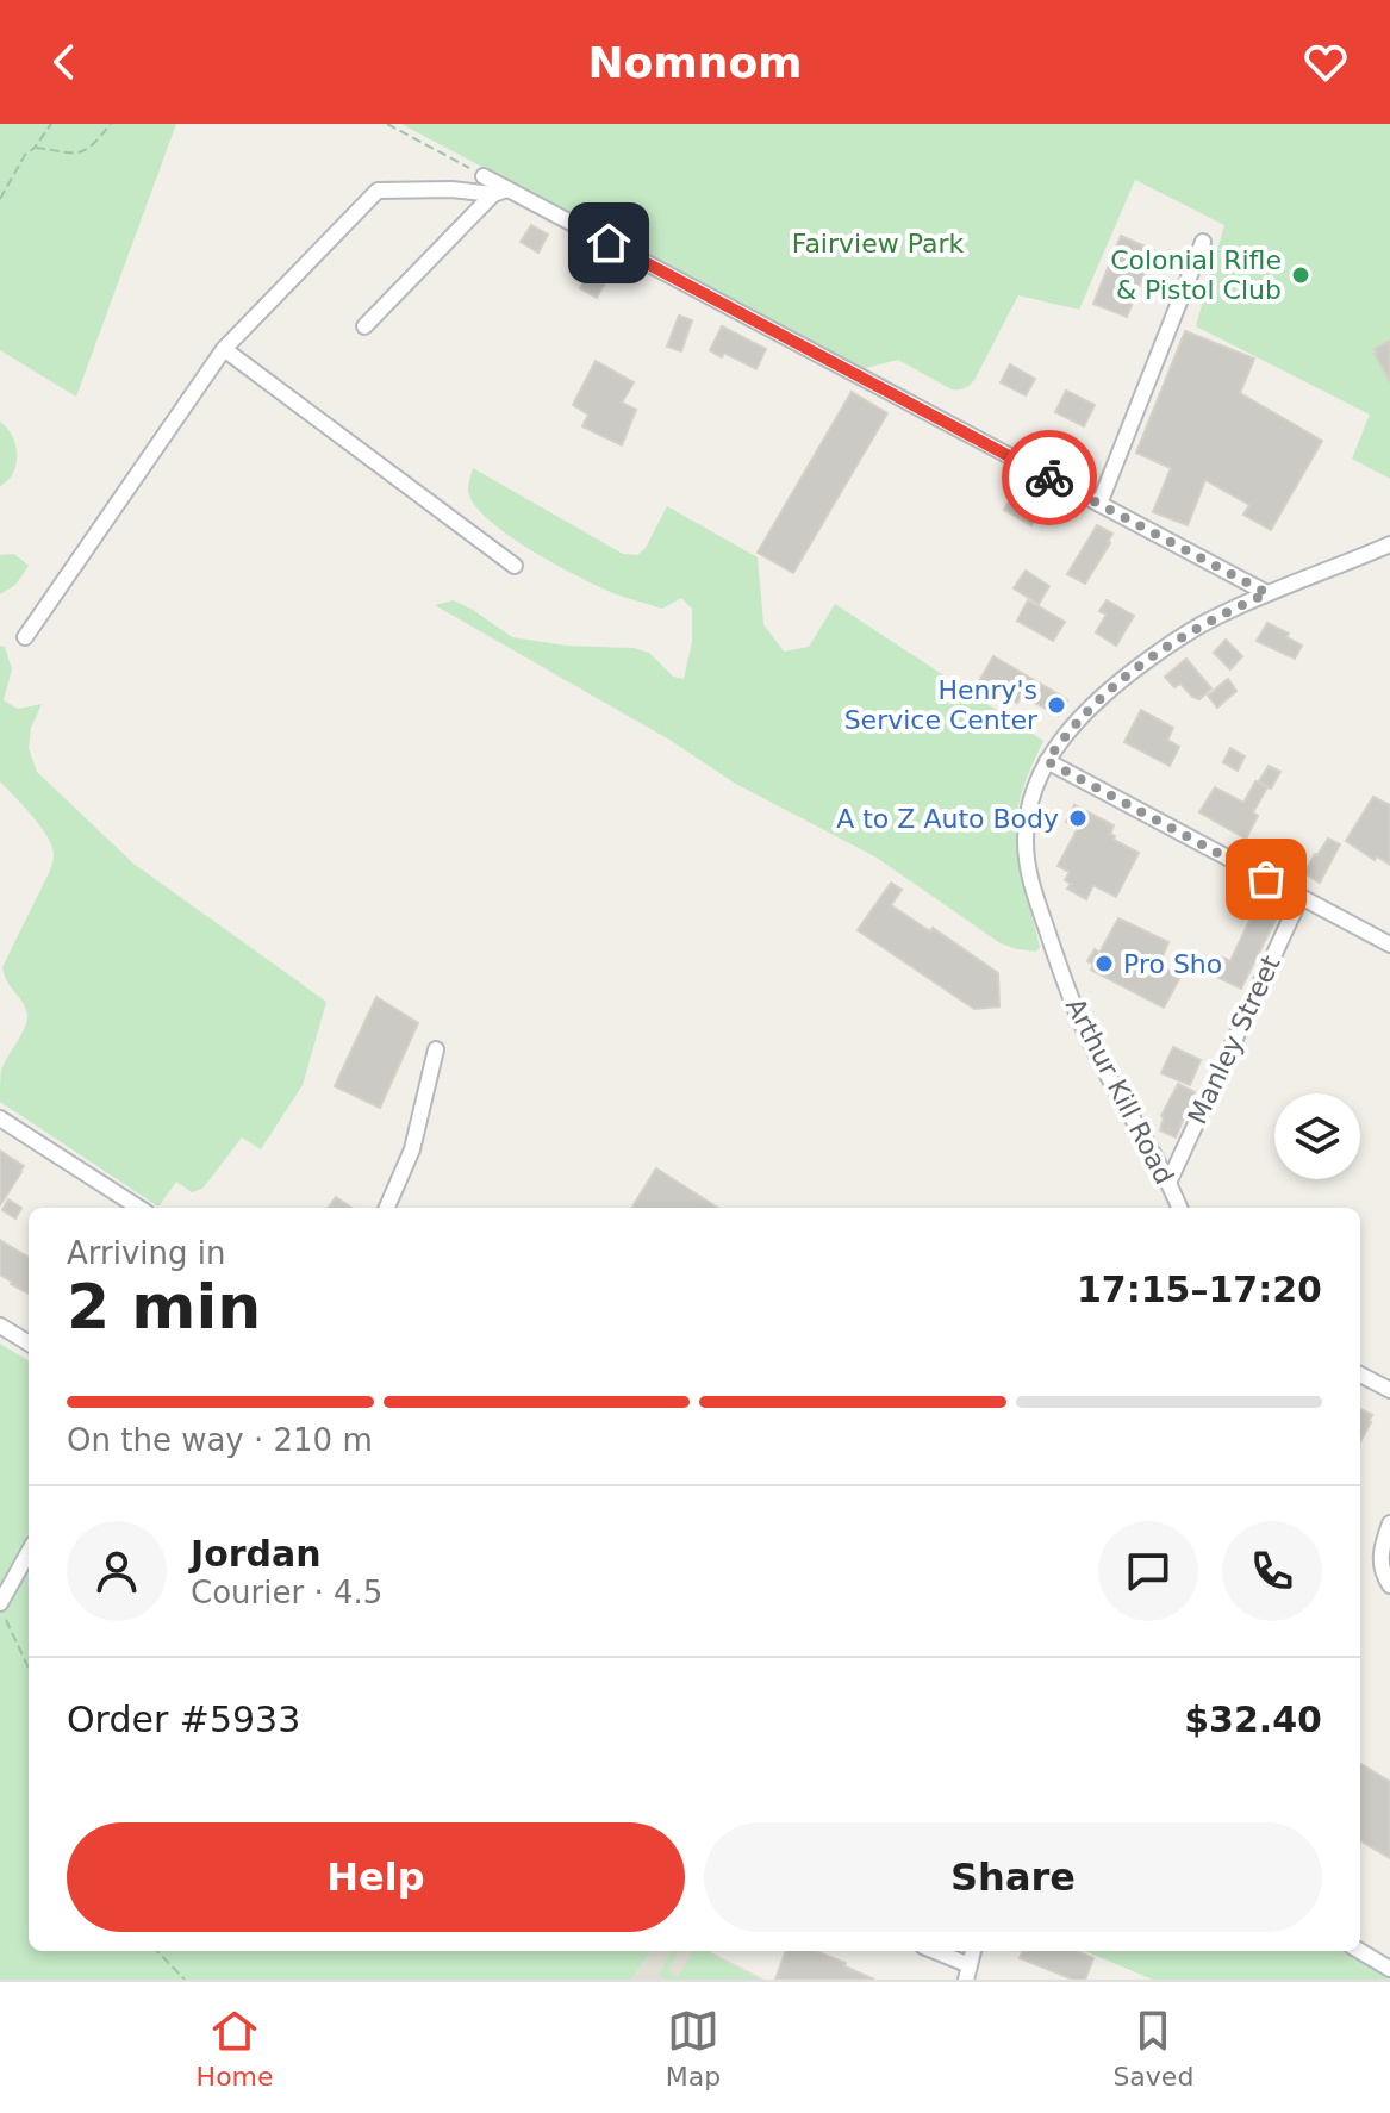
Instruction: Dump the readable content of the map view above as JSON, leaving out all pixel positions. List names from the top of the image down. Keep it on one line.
{"streets":{"street":["Manley Street","Arthur Kill Road"]},"crossings":[["Manley Street","Arthur Kill Road"]],"parks":["Fairview Park"],"places":["Colonial Rifle & Pistol Club","Henry's Service Center","A to Z Auto Body","Pro Sho"],"page":{"header":"Nomnom","heading":["2 min","Arriving in","17:15–17:20"],"panel":["Jordan","Courier · 4.5","Order #5933","$32.40"],"bar":"On the way · 210 m","buttons":["Help","Share"],"tabs":["Home","Map","Saved"]}}
